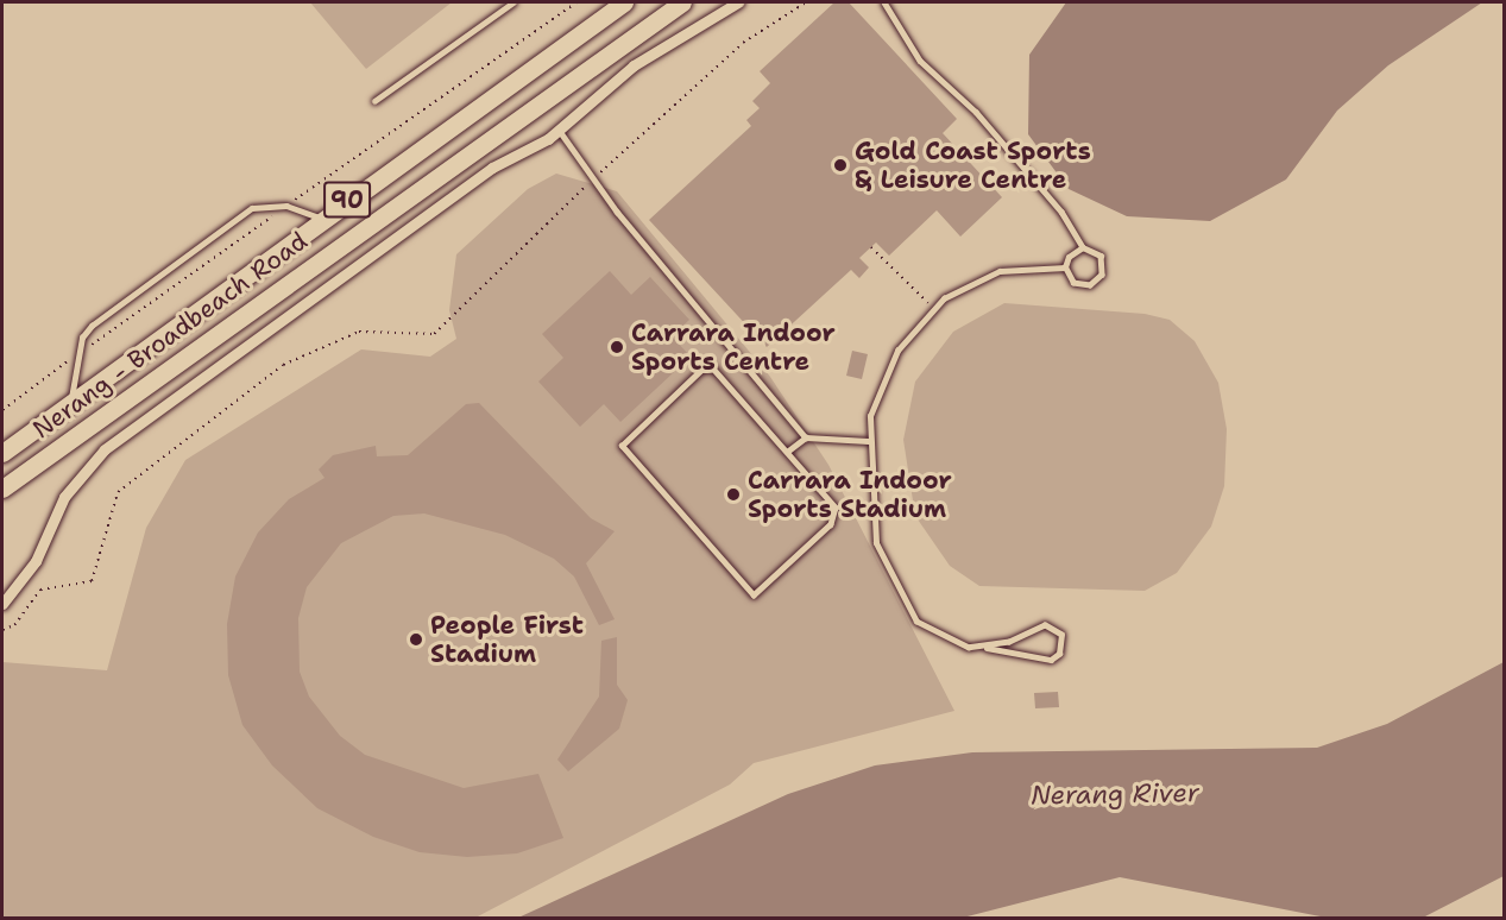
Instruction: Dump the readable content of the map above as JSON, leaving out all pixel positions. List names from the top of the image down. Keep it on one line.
{"streets":{"main road":["90","Nerang - Broadbeach Road"]},"water":["Nerang River"],"places":["Gold Coast Sports & Leisure Centre","Carrara Indoor Sports Centre","Carrara Indoor Sports Stadium","People First Stadium"]}
